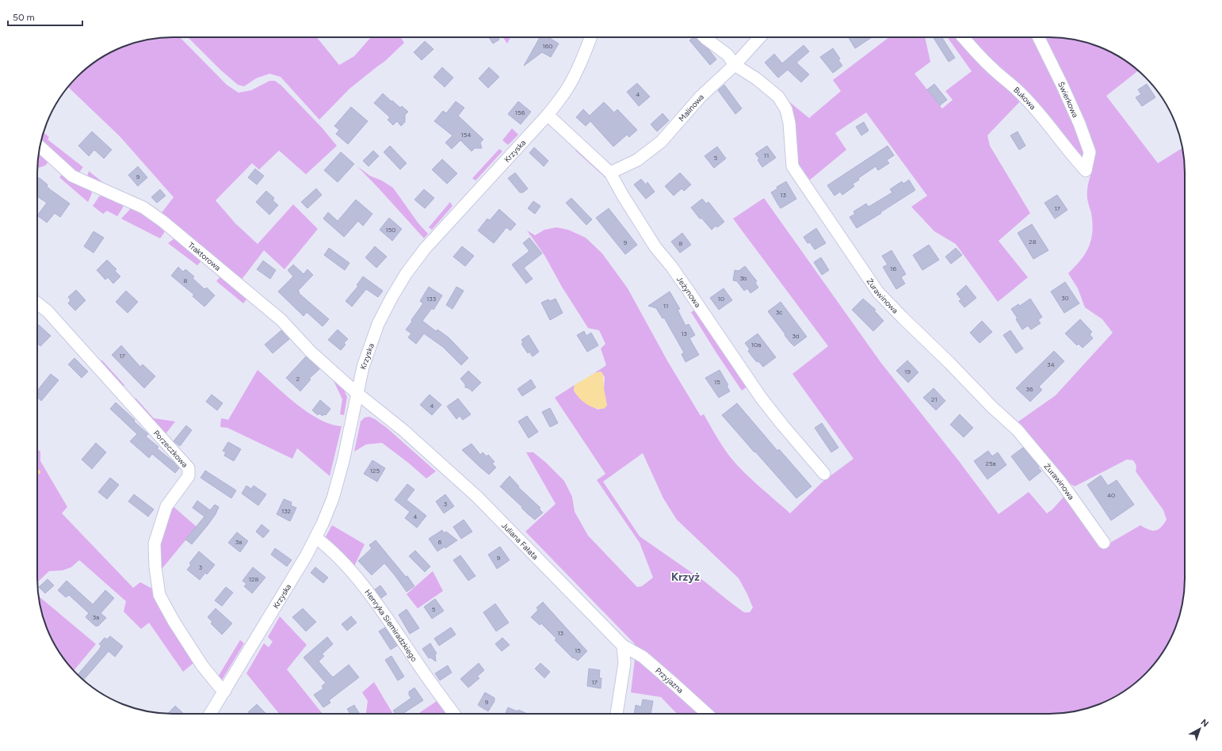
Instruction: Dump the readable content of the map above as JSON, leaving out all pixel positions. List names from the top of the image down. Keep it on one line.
{"streets":{"street":["Bukowa","Świerkowa","Malinowa","Krzyska","Traktorowa","Jeżynowa","Żurawinowa","Porzeczkowa","Juliana Fałata","Henryka Siemiradzkiego","Przyjazna"]},"crossings":[["Bukowa","Świerkowa"],["Malinowa","Jeżynowa"],["Malinowa","Żurawinowa"],["Krzyska","Traktorowa"],["Krzyska","Jeżynowa"],["Krzyska","Porzeczkowa"],["Krzyska","Juliana Fałata"],["Krzyska","Henryka Siemiradzkiego"],["Traktorowa","Juliana Fałata"],["Juliana Fałata","Przyjazna"]],"districts":["Krzyż"],"house_numbers":["160","4","156","154","11","5","9","13","17","150","28","9","8","16","3b","8","30","133","10","11","3c","13","3d","10a","17","34","19","2","15","36","21","4","25a","125","40","3","132","4","3a","6","9","3","128","5","3a","13","15","17","9"],"scale_bar":"50 m","north":"top right"}
